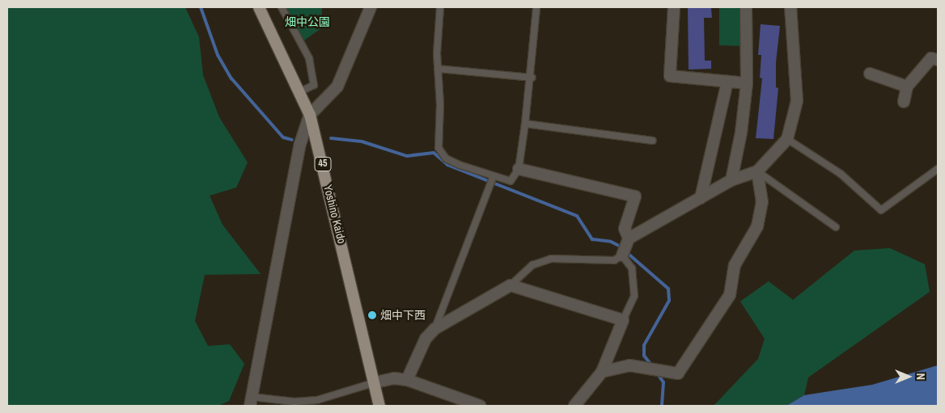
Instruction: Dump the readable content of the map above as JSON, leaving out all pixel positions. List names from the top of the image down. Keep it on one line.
{"streets":{"main road":["45","Yoshino Kaido"]},"parks":["畑中公園"],"places":["畑中下西"],"north":"right"}
